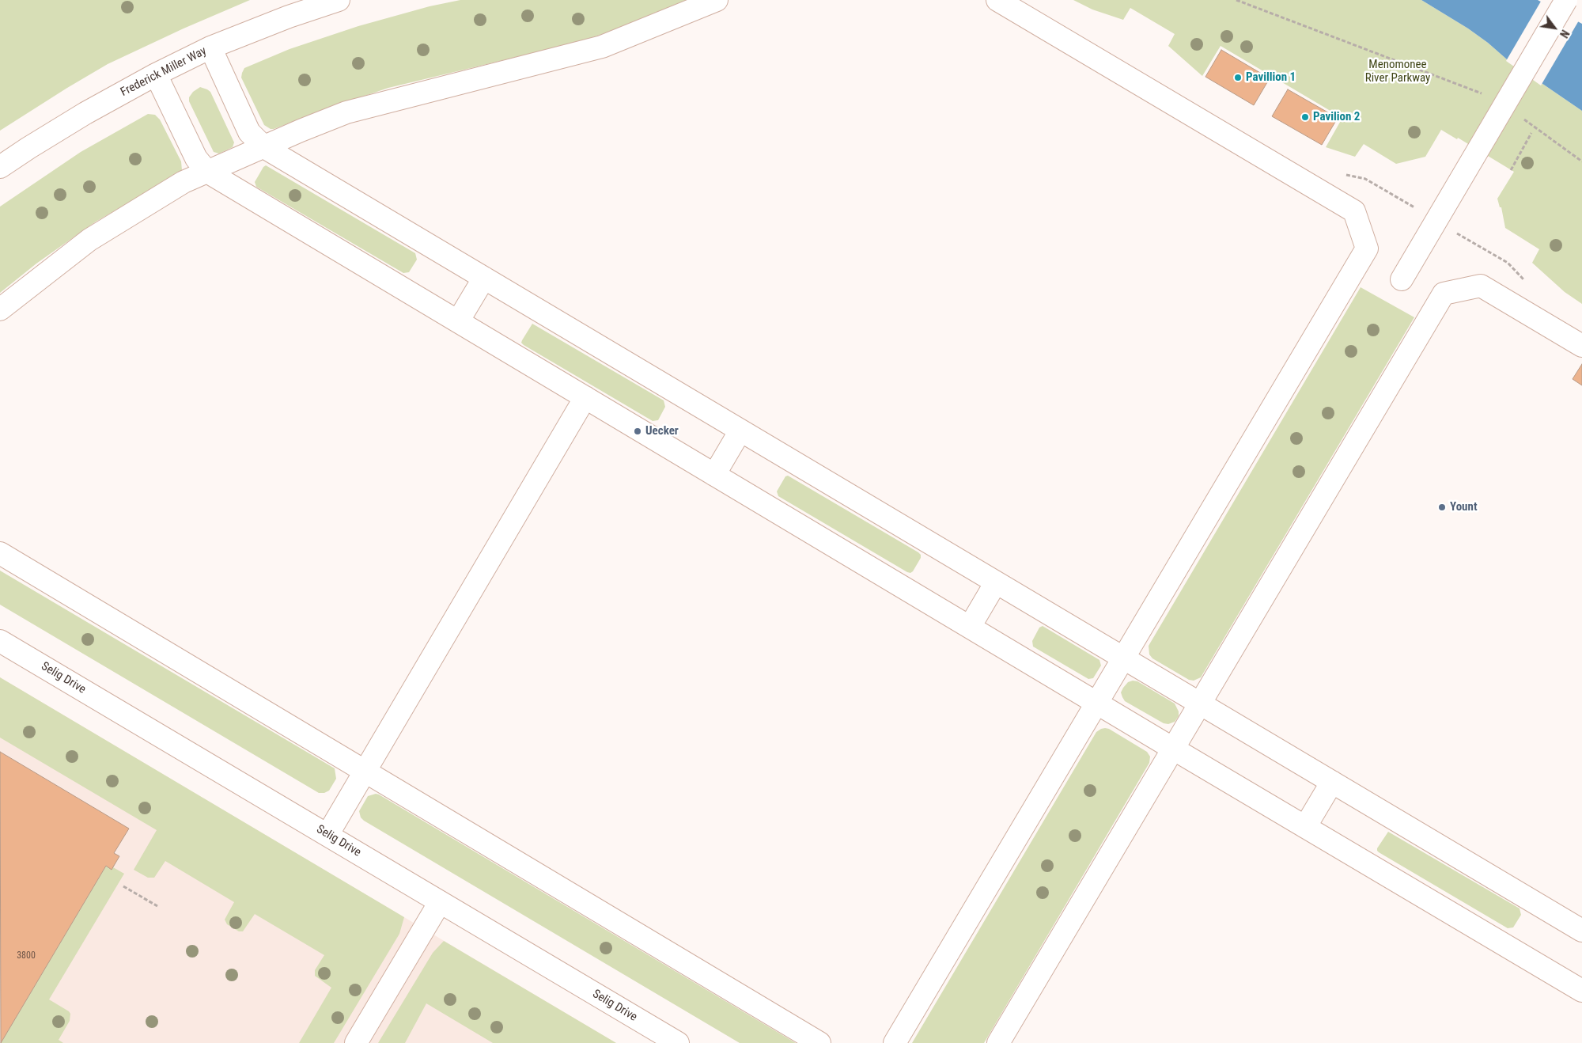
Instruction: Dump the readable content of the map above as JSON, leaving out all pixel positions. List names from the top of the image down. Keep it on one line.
{"streets":{"street":["Frederick Miller Way","Selig Drive"]},"parks":["Menomonee River Parkway"],"places":["Pavillion 1","Pavilion 2","Uecker","Yount"],"house_numbers":["3800"],"north":"bottom right"}
